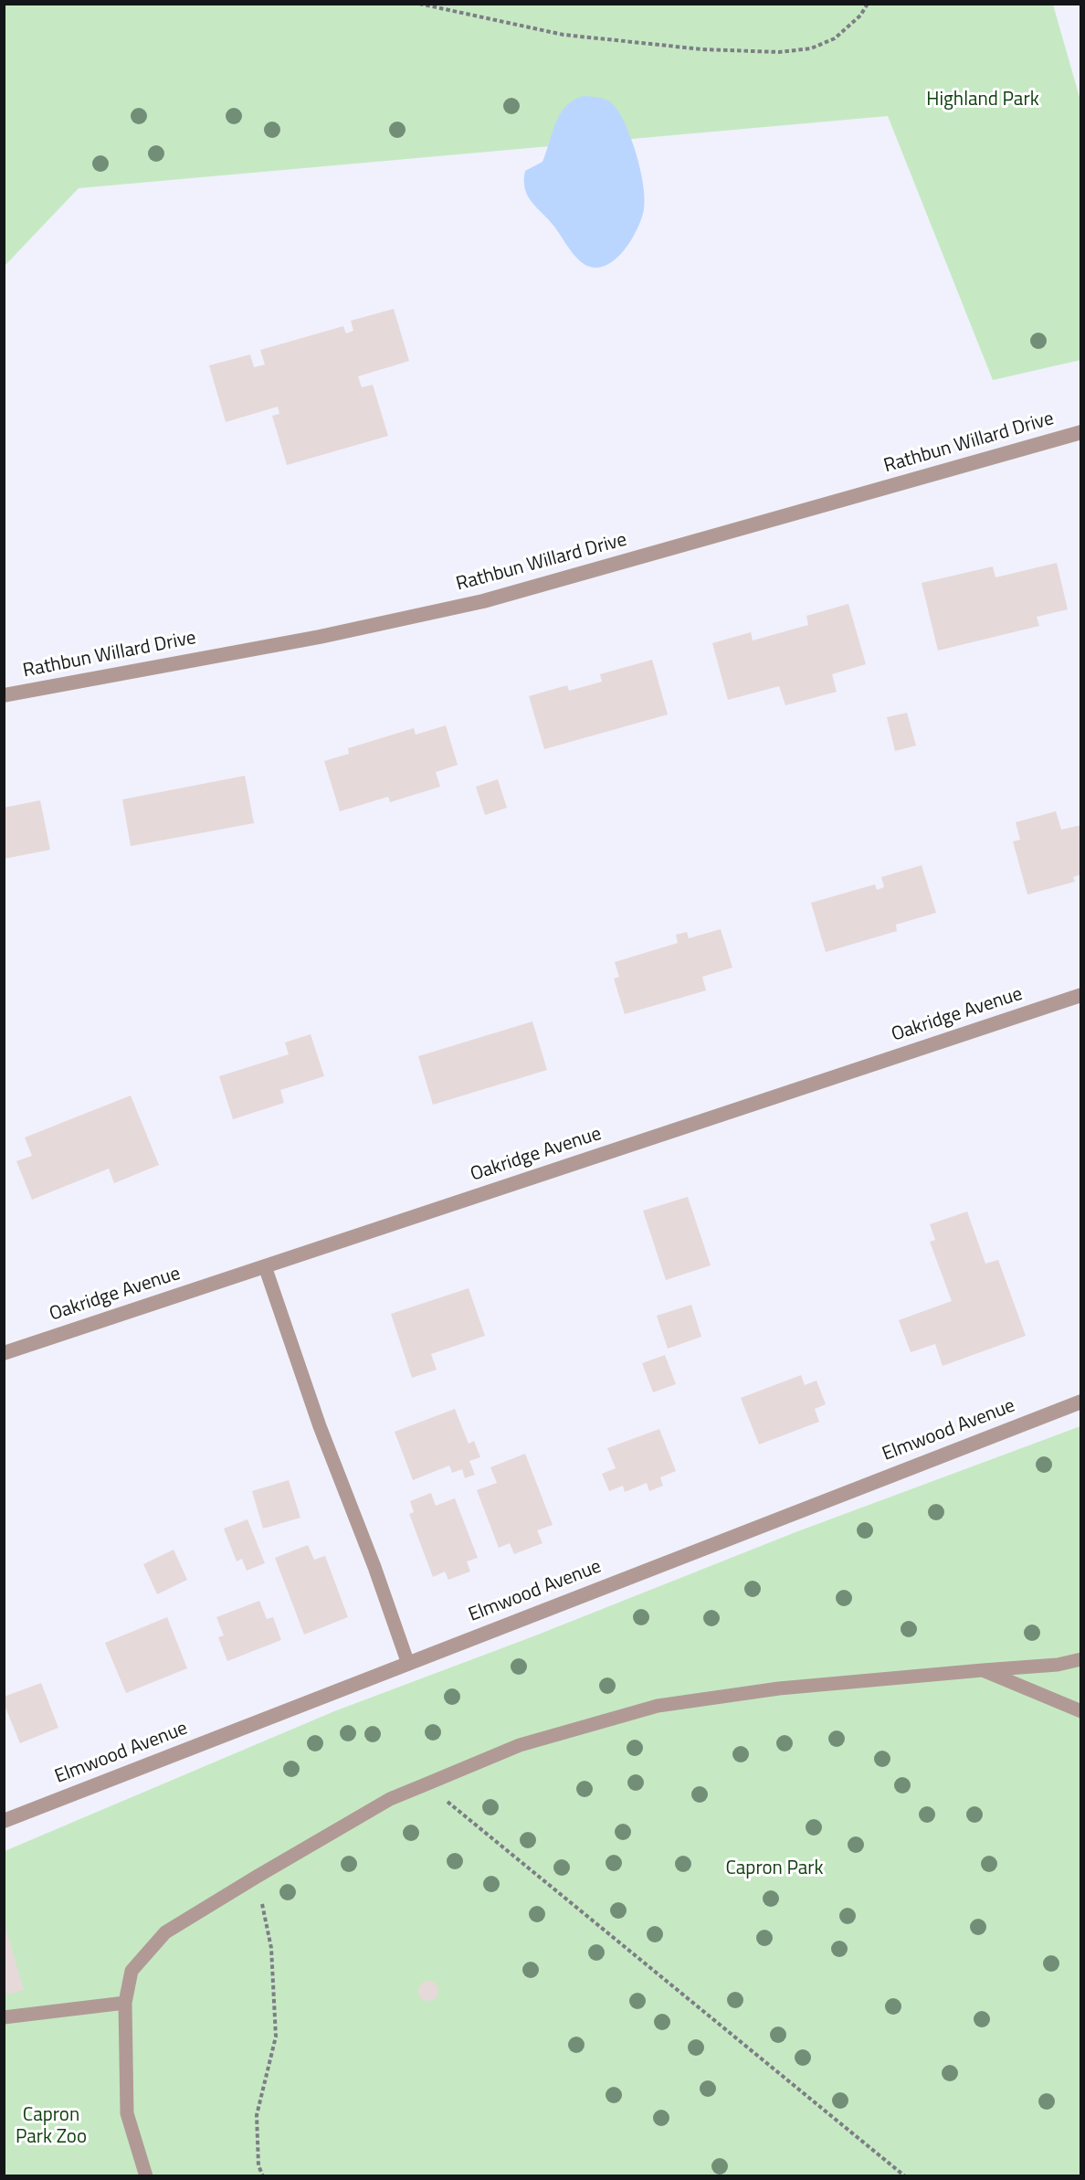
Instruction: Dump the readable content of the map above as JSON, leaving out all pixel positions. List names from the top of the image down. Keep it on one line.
{"streets":{"street":["Rathbun Willard Drive","Oakridge Avenue","Elmwood Avenue"]},"parks":["Highland Park","Capron Park","Capron Park Zoo"]}
